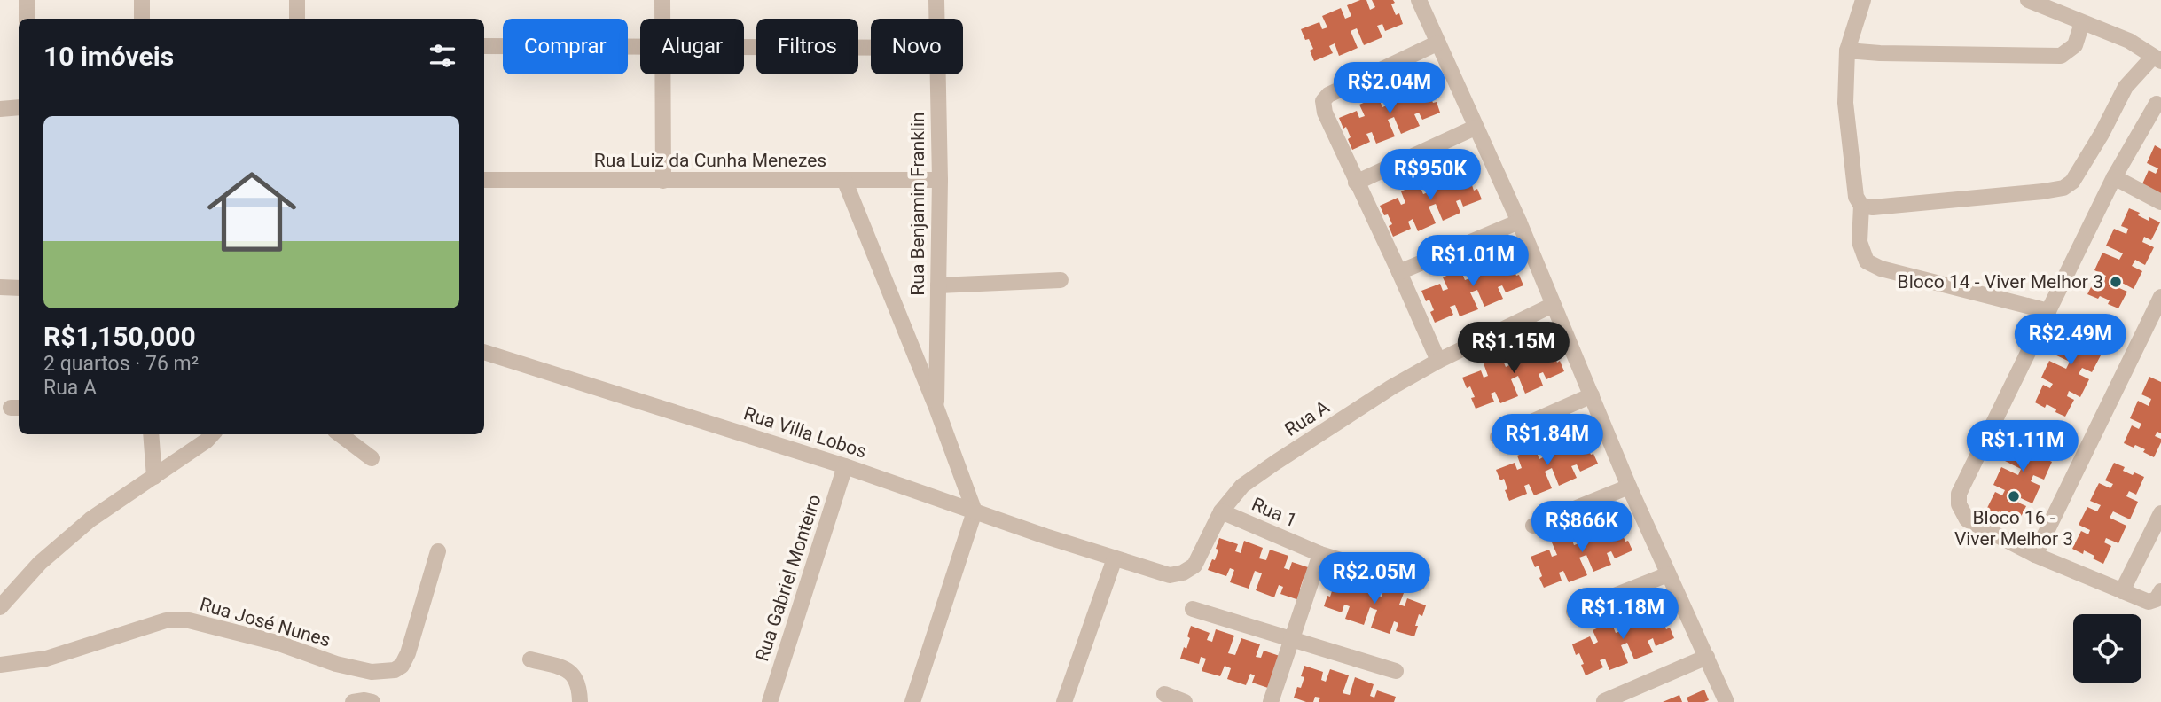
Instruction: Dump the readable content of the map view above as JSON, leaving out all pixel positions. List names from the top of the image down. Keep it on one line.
{"streets":{"street":["Rua Luiz da Cunha Menezes","Rua Benjamin Franklin","Rua A","Rua Villa Lobos","Rua 1","Rua Gabriel Monteiro","Rua José Nunes"]},"crossings":[["Rua Luiz da Cunha Menezes","Rua Benjamin Franklin"],["Rua A","Rua Villa Lobos"],["Rua A","Rua 1"],["Rua Villa Lobos","Rua Gabriel Monteiro"]],"places":["Bloco 14 - Viver Melhor 3","Bloco 16 - Viver Melhor 3"],"page":{"chip":["Comprar","Alugar","Filtros","Novo"],"heading":"10 imóveis","price":["R$2.04M","R$950K","R$1.01M","R$2.49M","R$1.15M","R$1.84M","R$1.11M","R$866K","R$2.05M","R$1.18M"],"list":[{"name":"R$1,150,000","note":"2 quartos · 76 m² · Rua A"}]}}
